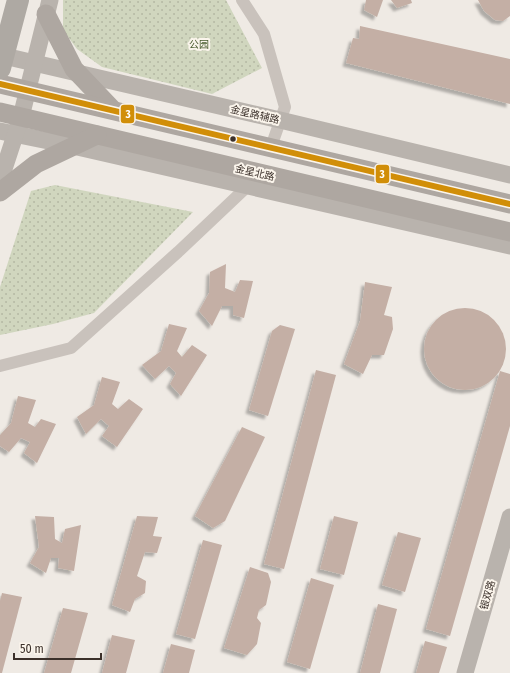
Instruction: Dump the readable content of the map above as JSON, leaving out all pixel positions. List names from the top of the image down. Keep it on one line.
{"streets":{"main road":["金星北路"],"street":["金星路辅路","银双路"]},"parks":["公园"],"lines":["transit line 3"],"scale_bar":"50 m"}
